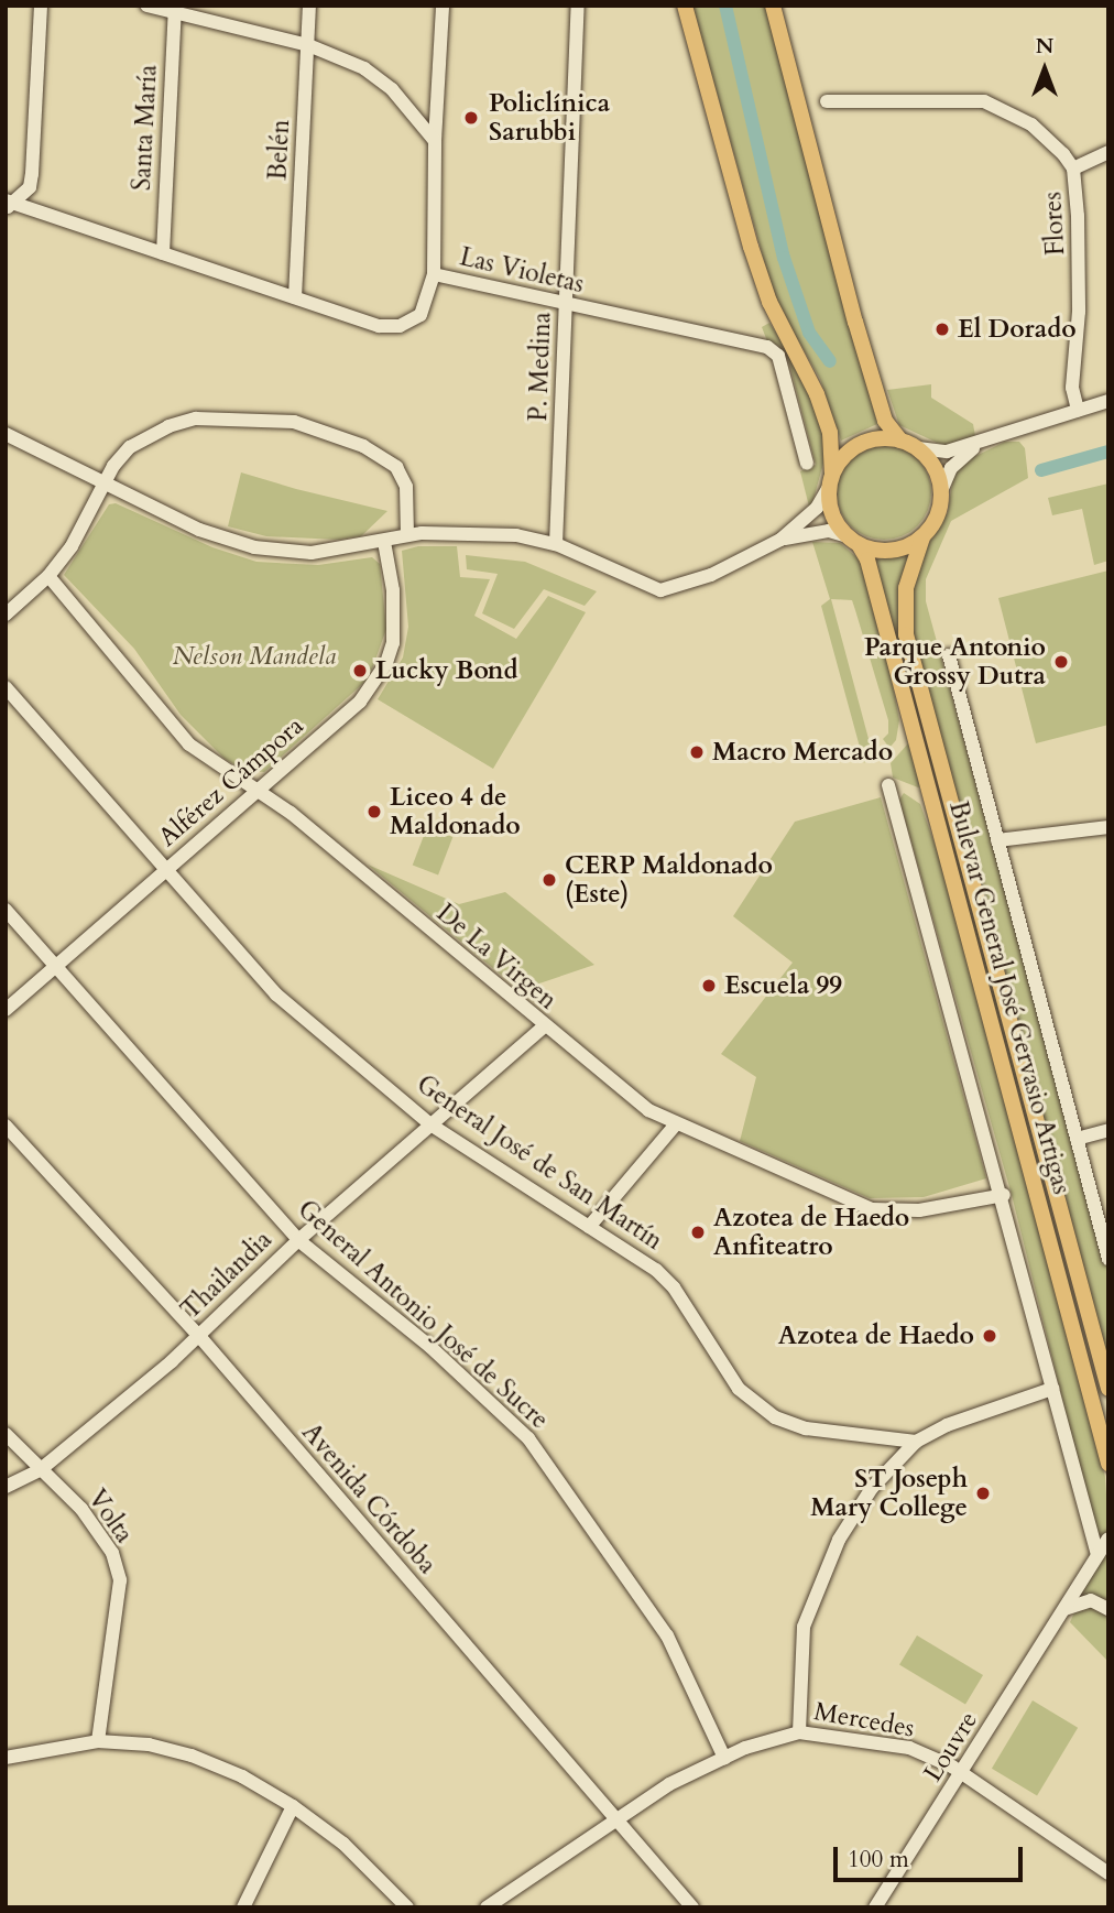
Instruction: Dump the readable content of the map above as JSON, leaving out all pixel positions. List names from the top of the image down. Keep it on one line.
{"streets":{"main road":["Bulevar General José Gervasio Artigas"],"street":["Santa María","Belén","Flores","Las Violetas","P. Medina","Alférez Cámpora","De La Virgen","General José de San Martín","Thailandia","General Antonio José de Sucre","Avenida Córdoba","Volta","Mercedes","Louvre"]},"crossings":[["Santa María","Las Violetas"],["Belén","Las Violetas"],["Las Violetas","P. Medina"],["Alférez Cámpora","De La Virgen"],["Alférez Cámpora","General José de San Martín"],["Alférez Cámpora","General Antonio José de Sucre"],["De La Virgen","Thailandia"],["General José de San Martín","Thailandia"],["Thailandia","General Antonio José de Sucre"],["Thailandia","Avenida Córdoba"],["Thailandia","Volta"],["General Antonio José de Sucre","Mercedes"],["Avenida Córdoba","Mercedes"],["Mercedes","Louvre"]],"parks":["Nelson Mandela"],"places":["Policlínica Sarubbi","El Dorado","Parque Antonio Grossy Dutra","Lucky Bond","Macro Mercado","Liceo 4 de Maldonado","CERP Maldonado (Este)","Escuela 99","Azotea de Haedo Anfiteatro","Azotea de Haedo","ST Joseph Mary College"],"scale_bar":"100 m","north":"top"}
